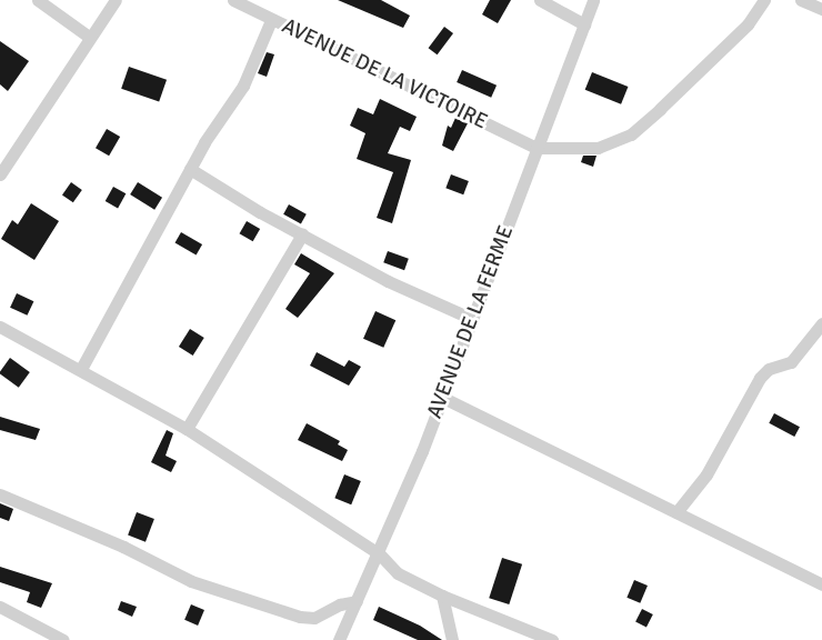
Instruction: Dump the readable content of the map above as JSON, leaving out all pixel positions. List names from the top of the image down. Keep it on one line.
{"streets":{"street":["AVENUE DE LA VICTOIRE","AVENUE DE LA FERME"]},"crossings":[["AVENUE DE LA VICTOIRE","AVENUE DE LA FERME"]]}
